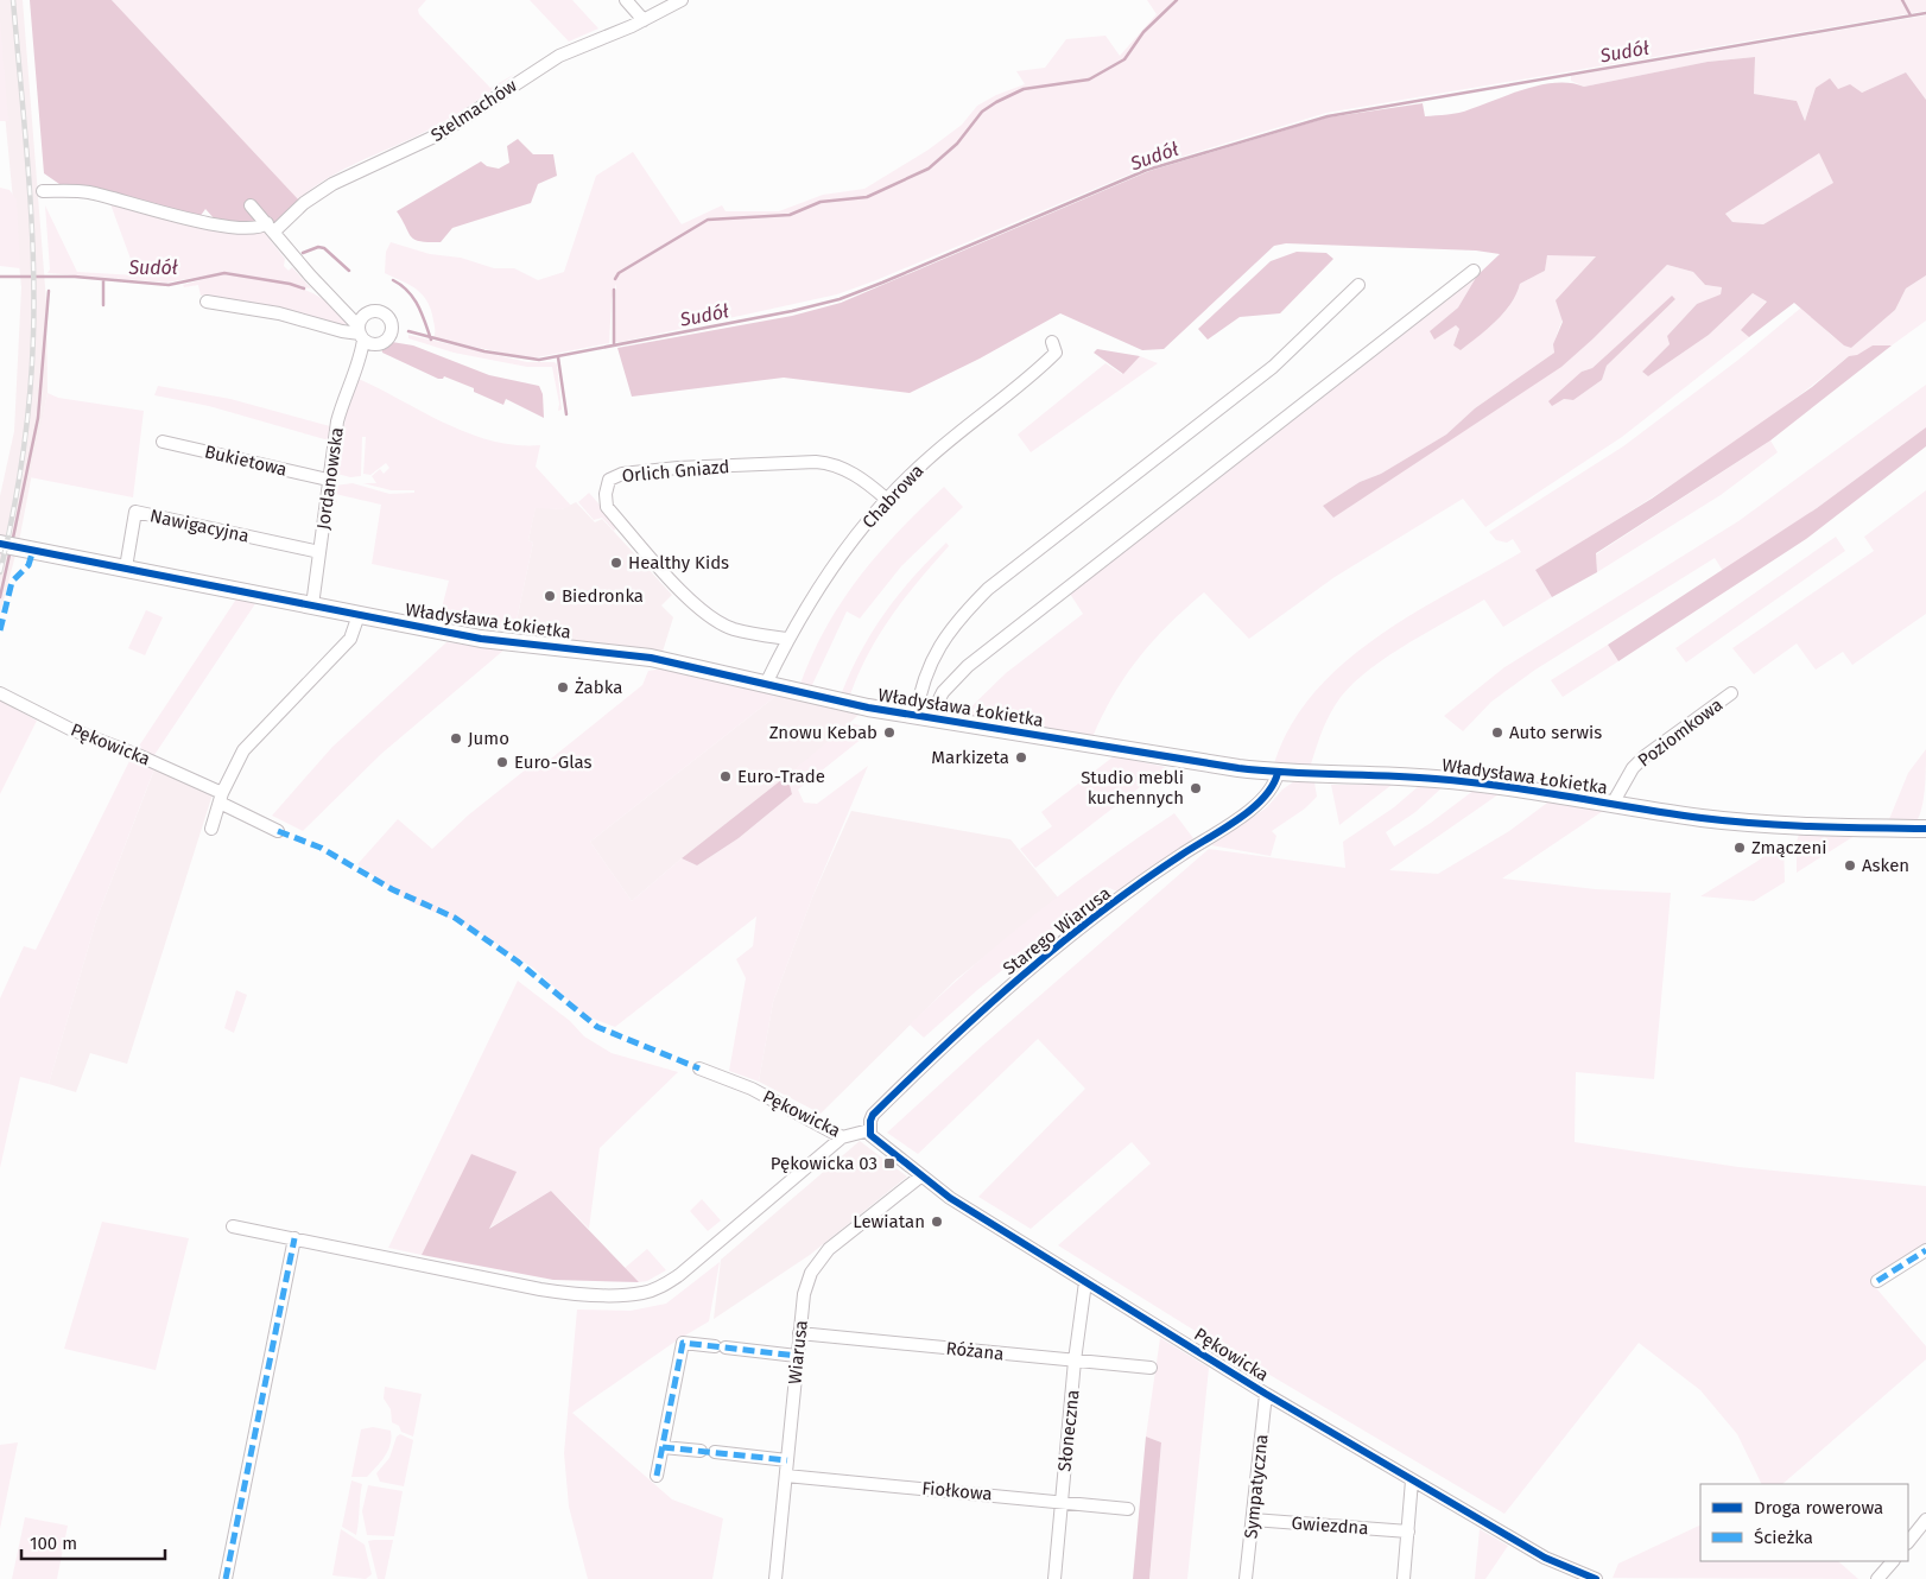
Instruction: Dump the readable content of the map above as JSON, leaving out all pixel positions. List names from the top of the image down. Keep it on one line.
{"streets":{"street":["Stelmachów","Bukietowa","Orlich Gniazd","Jordanowska","Chabrowa","Nawigacyjna","Władysława Łokietka","Poziomkowa","Pękowicka","Starego Wiarusa","Różana","Wiarusa","Słoneczna","Sympatyczna","Fiołkowa","Gwiezdna"]},"crossings":[["Bukietowa","Jordanowska"],["Orlich Gniazd","Chabrowa"],["Jordanowska","Nawigacyjna"],["Jordanowska","Władysława Łokietka"],["Chabrowa","Władysława Łokietka"],["Nawigacyjna","Władysława Łokietka"],["Władysława Łokietka","Poziomkowa"],["Władysława Łokietka","Starego Wiarusa"],["Pękowicka","Starego Wiarusa"],["Pękowicka","Wiarusa"],["Pękowicka","Słoneczna"],["Pękowicka","Sympatyczna"],["Różana","Wiarusa"],["Różana","Słoneczna"],["Wiarusa","Fiołkowa"],["Słoneczna","Fiołkowa"],["Sympatyczna","Gwiezdna"]],"water":["Sudół"],"places":{"other":["Healthy Kids","Biedronka","Żabka","Znowu Kebab","Auto serwis","Jumo","Markizeta","Euro-Glas","Euro-Trade","Studio mebli kuchennych","Zmączeni","Asken","Lewiatan"],"transit":["Pękowicka 03"]},"legend":["Droga rowerowa","Ścieżka"],"scale_bar":"100 m"}
